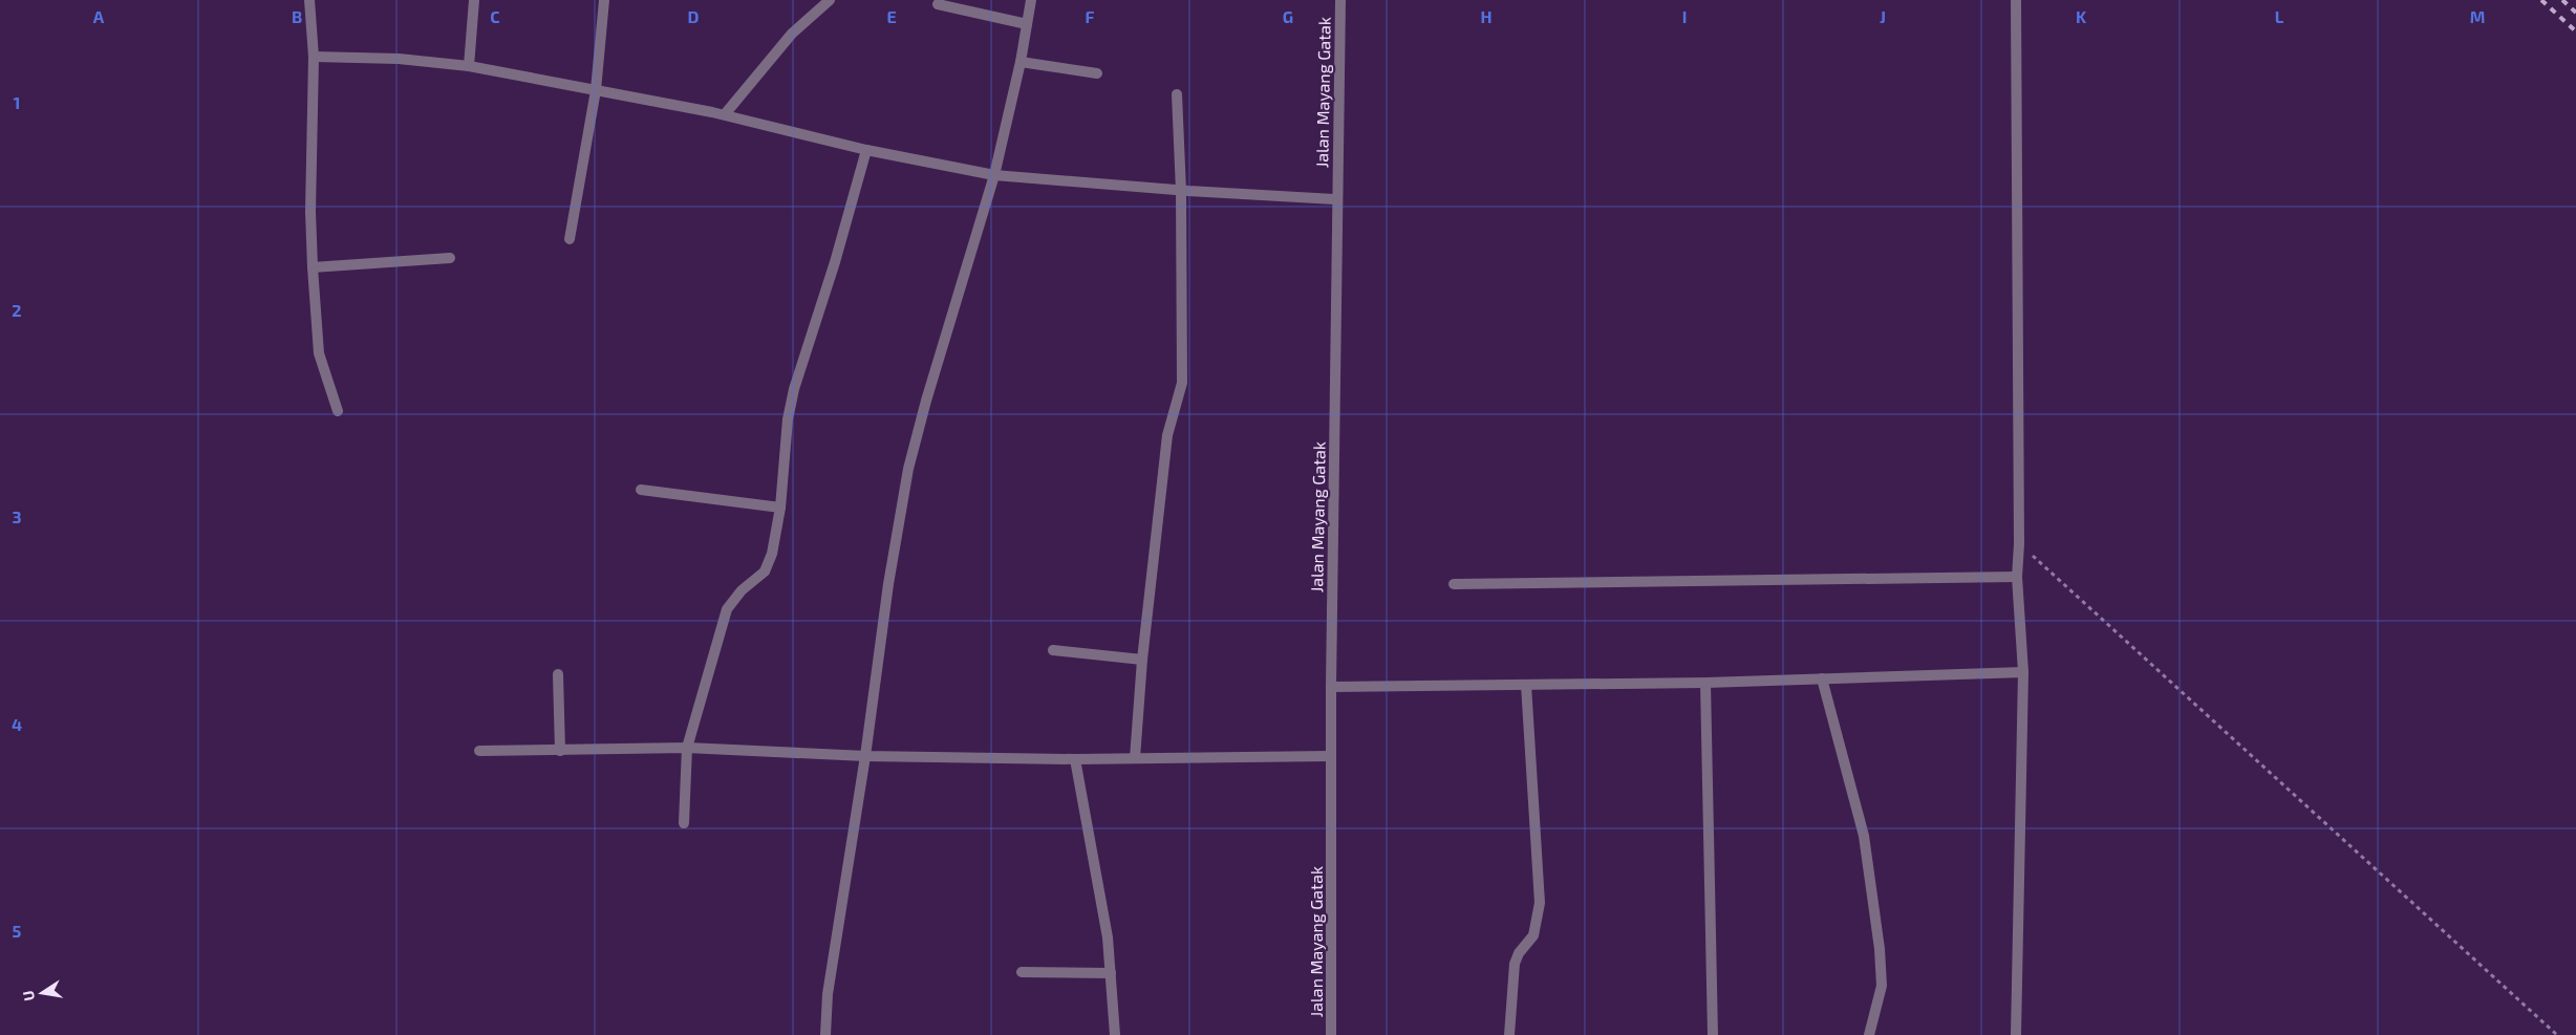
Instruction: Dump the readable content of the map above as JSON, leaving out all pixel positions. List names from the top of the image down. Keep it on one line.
{"streets":{"street":["Jalan Mayang Gatak"]},"north":"left","grid":{"columns":["A","B","C","D","E","F","G","H","I","J","K","L","M"],"rows":["1","2","3","4","5"]}}
